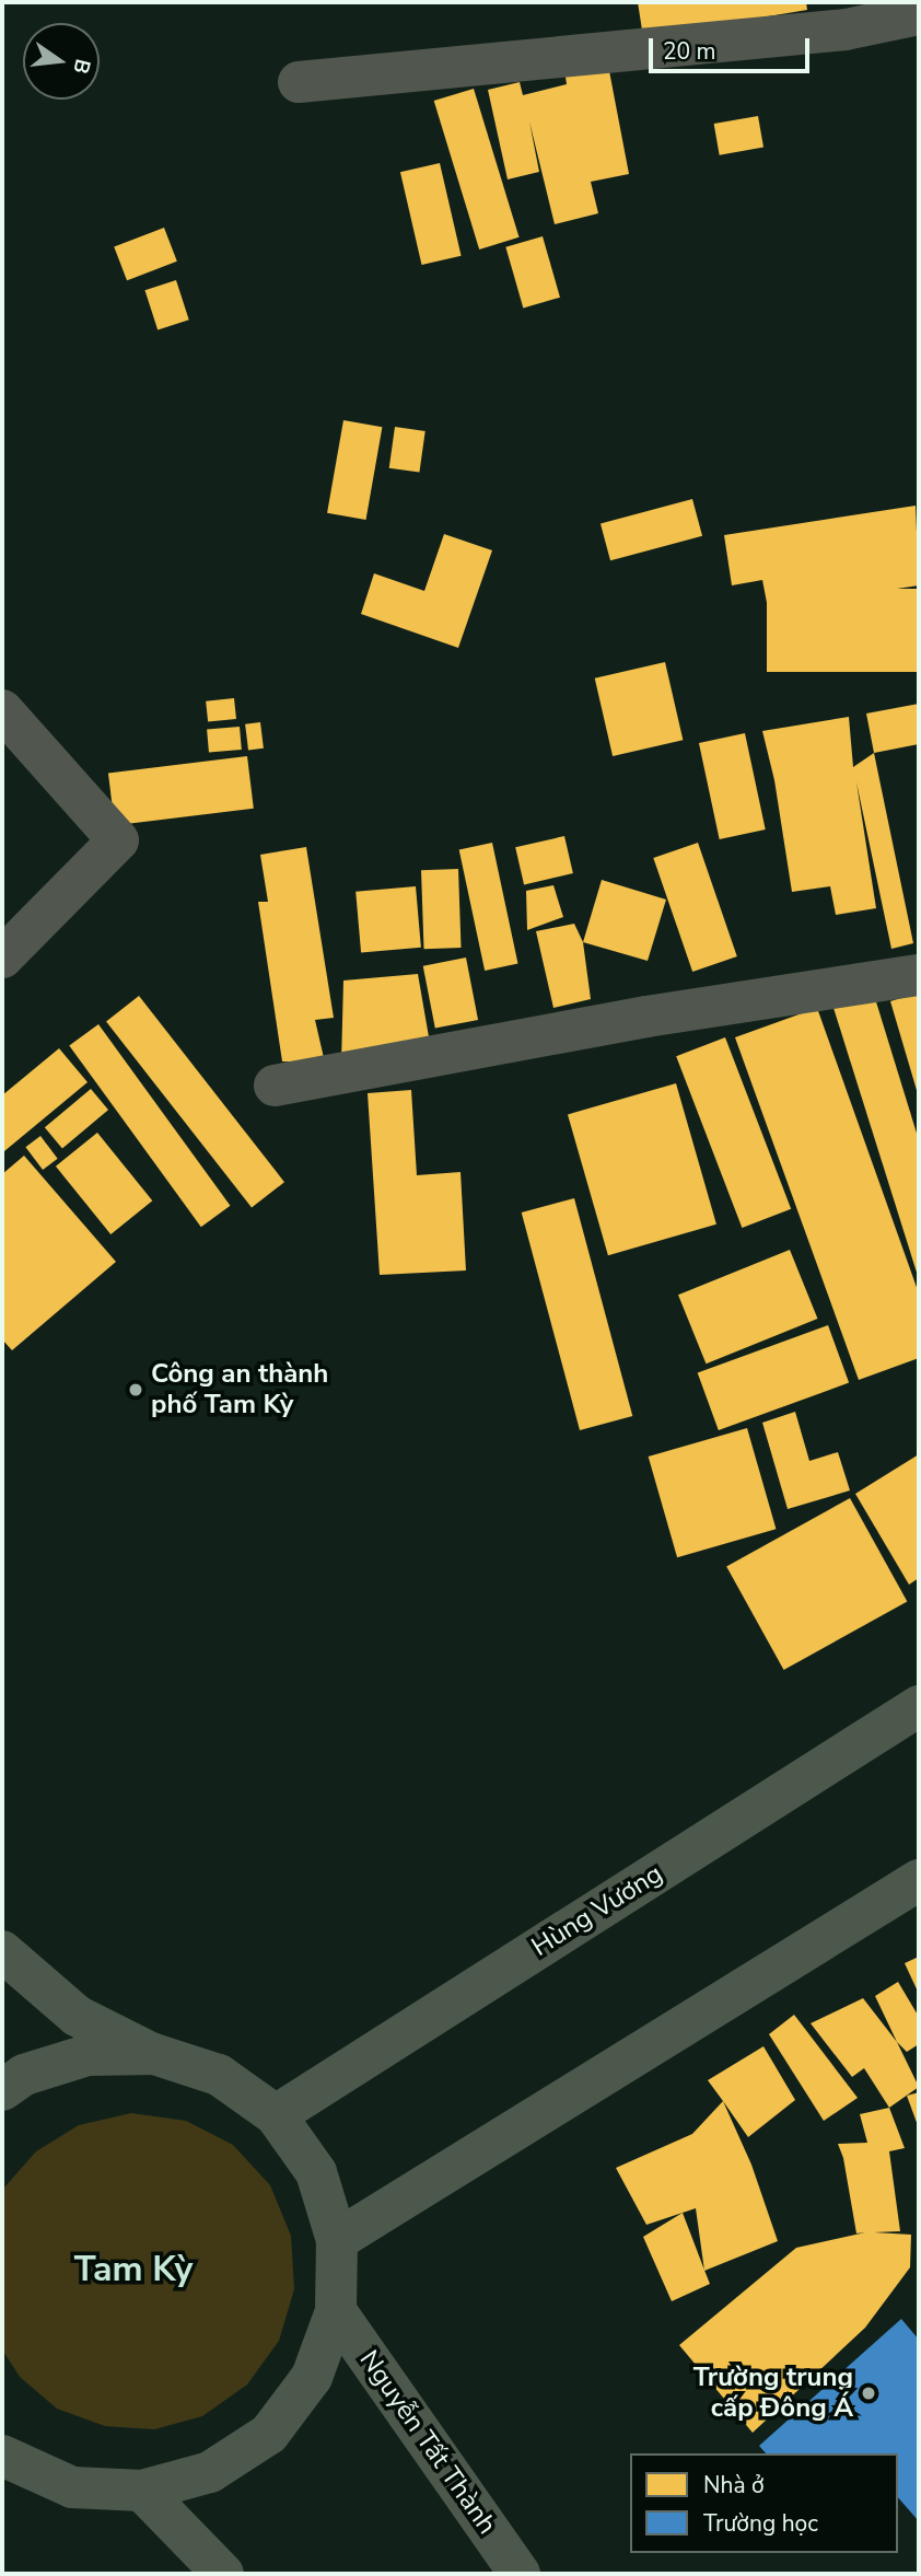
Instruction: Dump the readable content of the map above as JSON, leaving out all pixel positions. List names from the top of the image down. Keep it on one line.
{"streets":{"main road":["Hùng Vương","Nguyễn Tất Thành"]},"districts":["Tam Kỳ"],"places":["Công an thành phố Tam Kỳ","Trường trung cấp Đông Á"],"legend":["Nhà ở","Trường học"],"scale_bar":"20 m","north":"right"}
